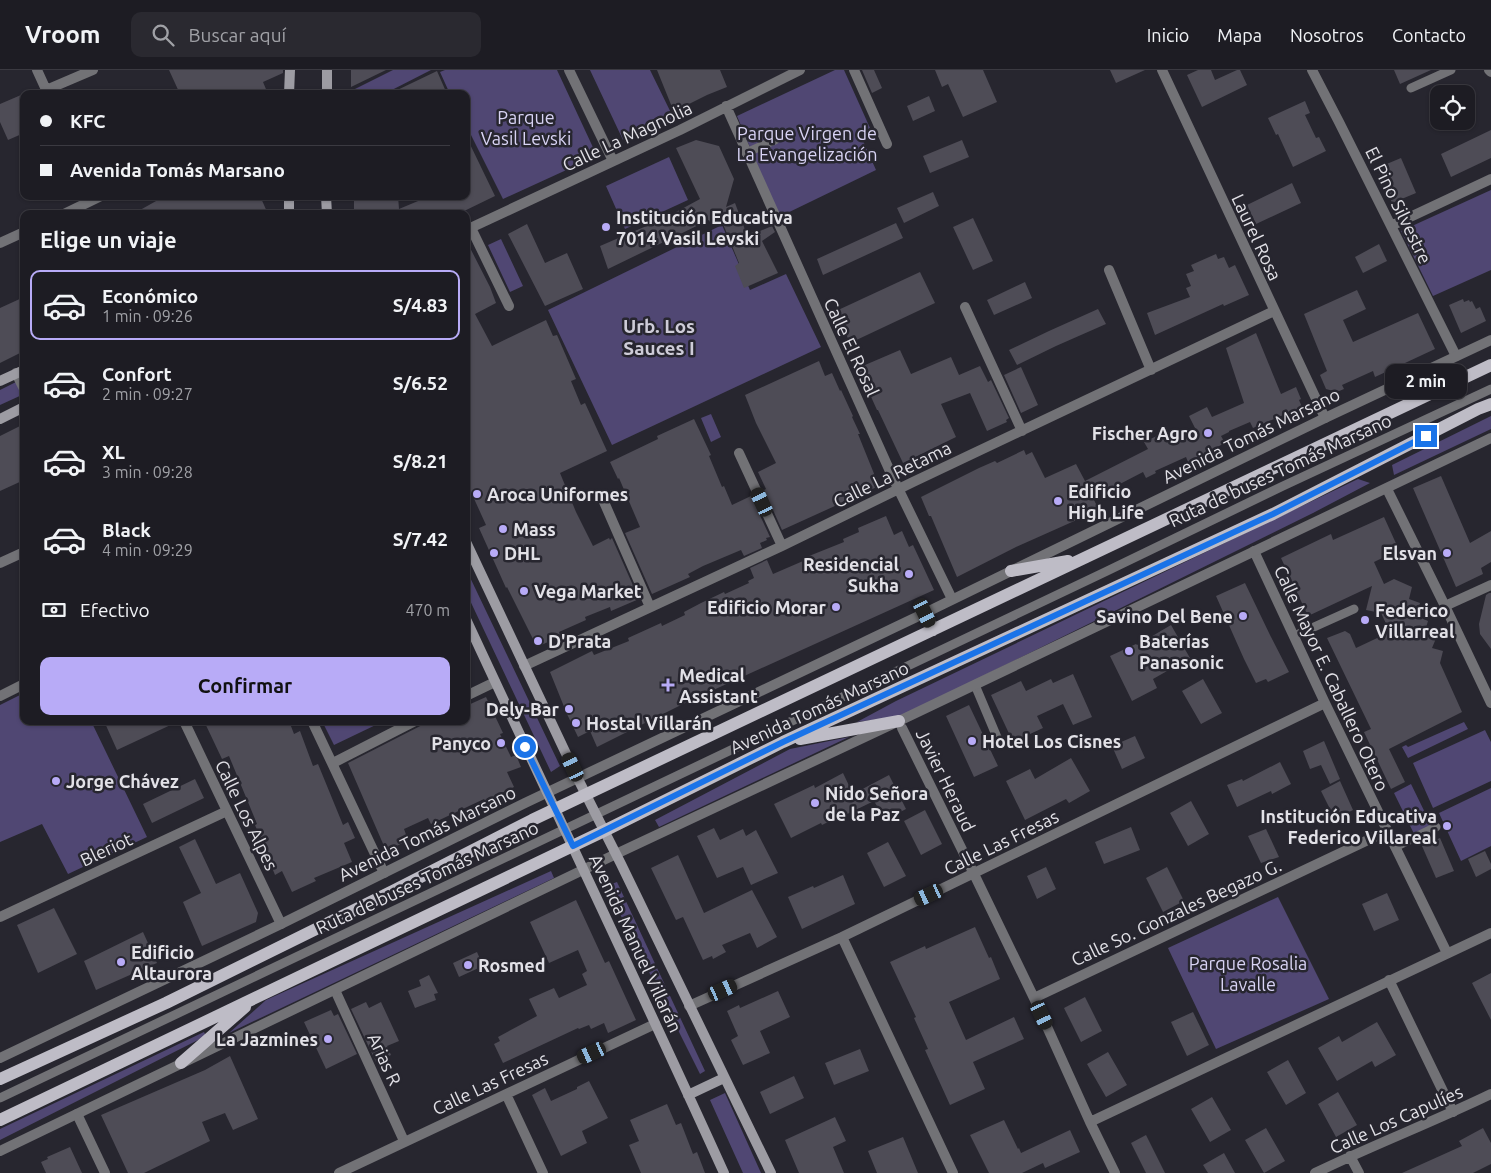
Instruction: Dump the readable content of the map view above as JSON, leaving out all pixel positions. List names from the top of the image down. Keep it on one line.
{"streets":{"main road":["Avenida Tomás Marsano","Avenida Manuel Villarán"],"street":["Calle La Magnolia","El Pino Silvestre","Laurel Rosa","Calle El Rosal","Calle La Retama","Calle Mayor E. Caballero Otero","Javier Heraud","Calle Los Alpes","Calle Las Fresas","Bleriot","Calle So. Gonzales Begazo G.","Arias R","Calle Los Capulíes"],"lane":["Ruta de buses Tomás Marsano"]},"crossings":[["Calle La Magnolia","Calle El Rosal"],["El Pino Silvestre","Avenida Tomás Marsano"],["Laurel Rosa","Avenida Tomás Marsano"],["Laurel Rosa","Calle La Retama"],["Calle El Rosal","Avenida Tomás Marsano"],["Calle El Rosal","Calle La Retama"],["Avenida Tomás Marsano","Calle Los Alpes"],["Avenida Tomás Marsano","Avenida Manuel Villarán"],["Ruta de buses Tomás Marsano","Avenida Manuel Villarán"],["Calle La Retama","Avenida Manuel Villarán"],["Calle Mayor E. Caballero Otero","Calle Las Fresas"],["Calle Mayor E. Caballero Otero","Calle So. Gonzales Begazo G."],["Javier Heraud","Calle Las Fresas"],["Javier Heraud","Calle So. Gonzales Begazo G."],["Calle Los Alpes","Bleriot"],["Calle Las Fresas","Avenida Manuel Villarán"],["Calle Las Fresas","Arias R"]],"districts":["Urb. Los Sauces I"],"parks":["Parque Vasil Levski","Parque Virgen de La Evangelización","Parque Rosalia Lavalle"],"places":{"other":["Institución Educativa 7014 Vasil Levski","Fischer Agro","Aroca Uniformes","Edificio High Life","Mass","DHL","Elsvan","Residencial Sukha","Vega Market","Edificio Morar","Savino Del Bene","Federico Villarreal","D'Prata","Baterías Panasonic","Dely-Bar","Hostal Villarán","Hotel Los Cisnes","Panyco","Jorge Chávez","Nido Señora de la Paz","Institución Educativa Federico Villareal","Edificio Altaurora","Rosmed","La Jazmines"],"health":["Medical Assistant"]},"page":{"header":"Vroom","search":"Buscar aquí","nav":["Inicio","Mapa","Nosotros","Contacto"],"banner":["KFC","Avenida Tomás Marsano"],"heading":"Elige un viaje","list":[{"name":"Económico","note":"1 min · 09:26","value":"S/4.83"},{"name":"Confort","note":"2 min · 09:27","value":"S/6.52"},{"name":"XL","note":"3 min · 09:28","value":"S/8.21"},{"name":"Black","note":"4 min · 09:29","value":"S/7.42"}],"bubble":"2 min","pay":["Efectivo","470 m"],"buttons":"Confirmar"}}
